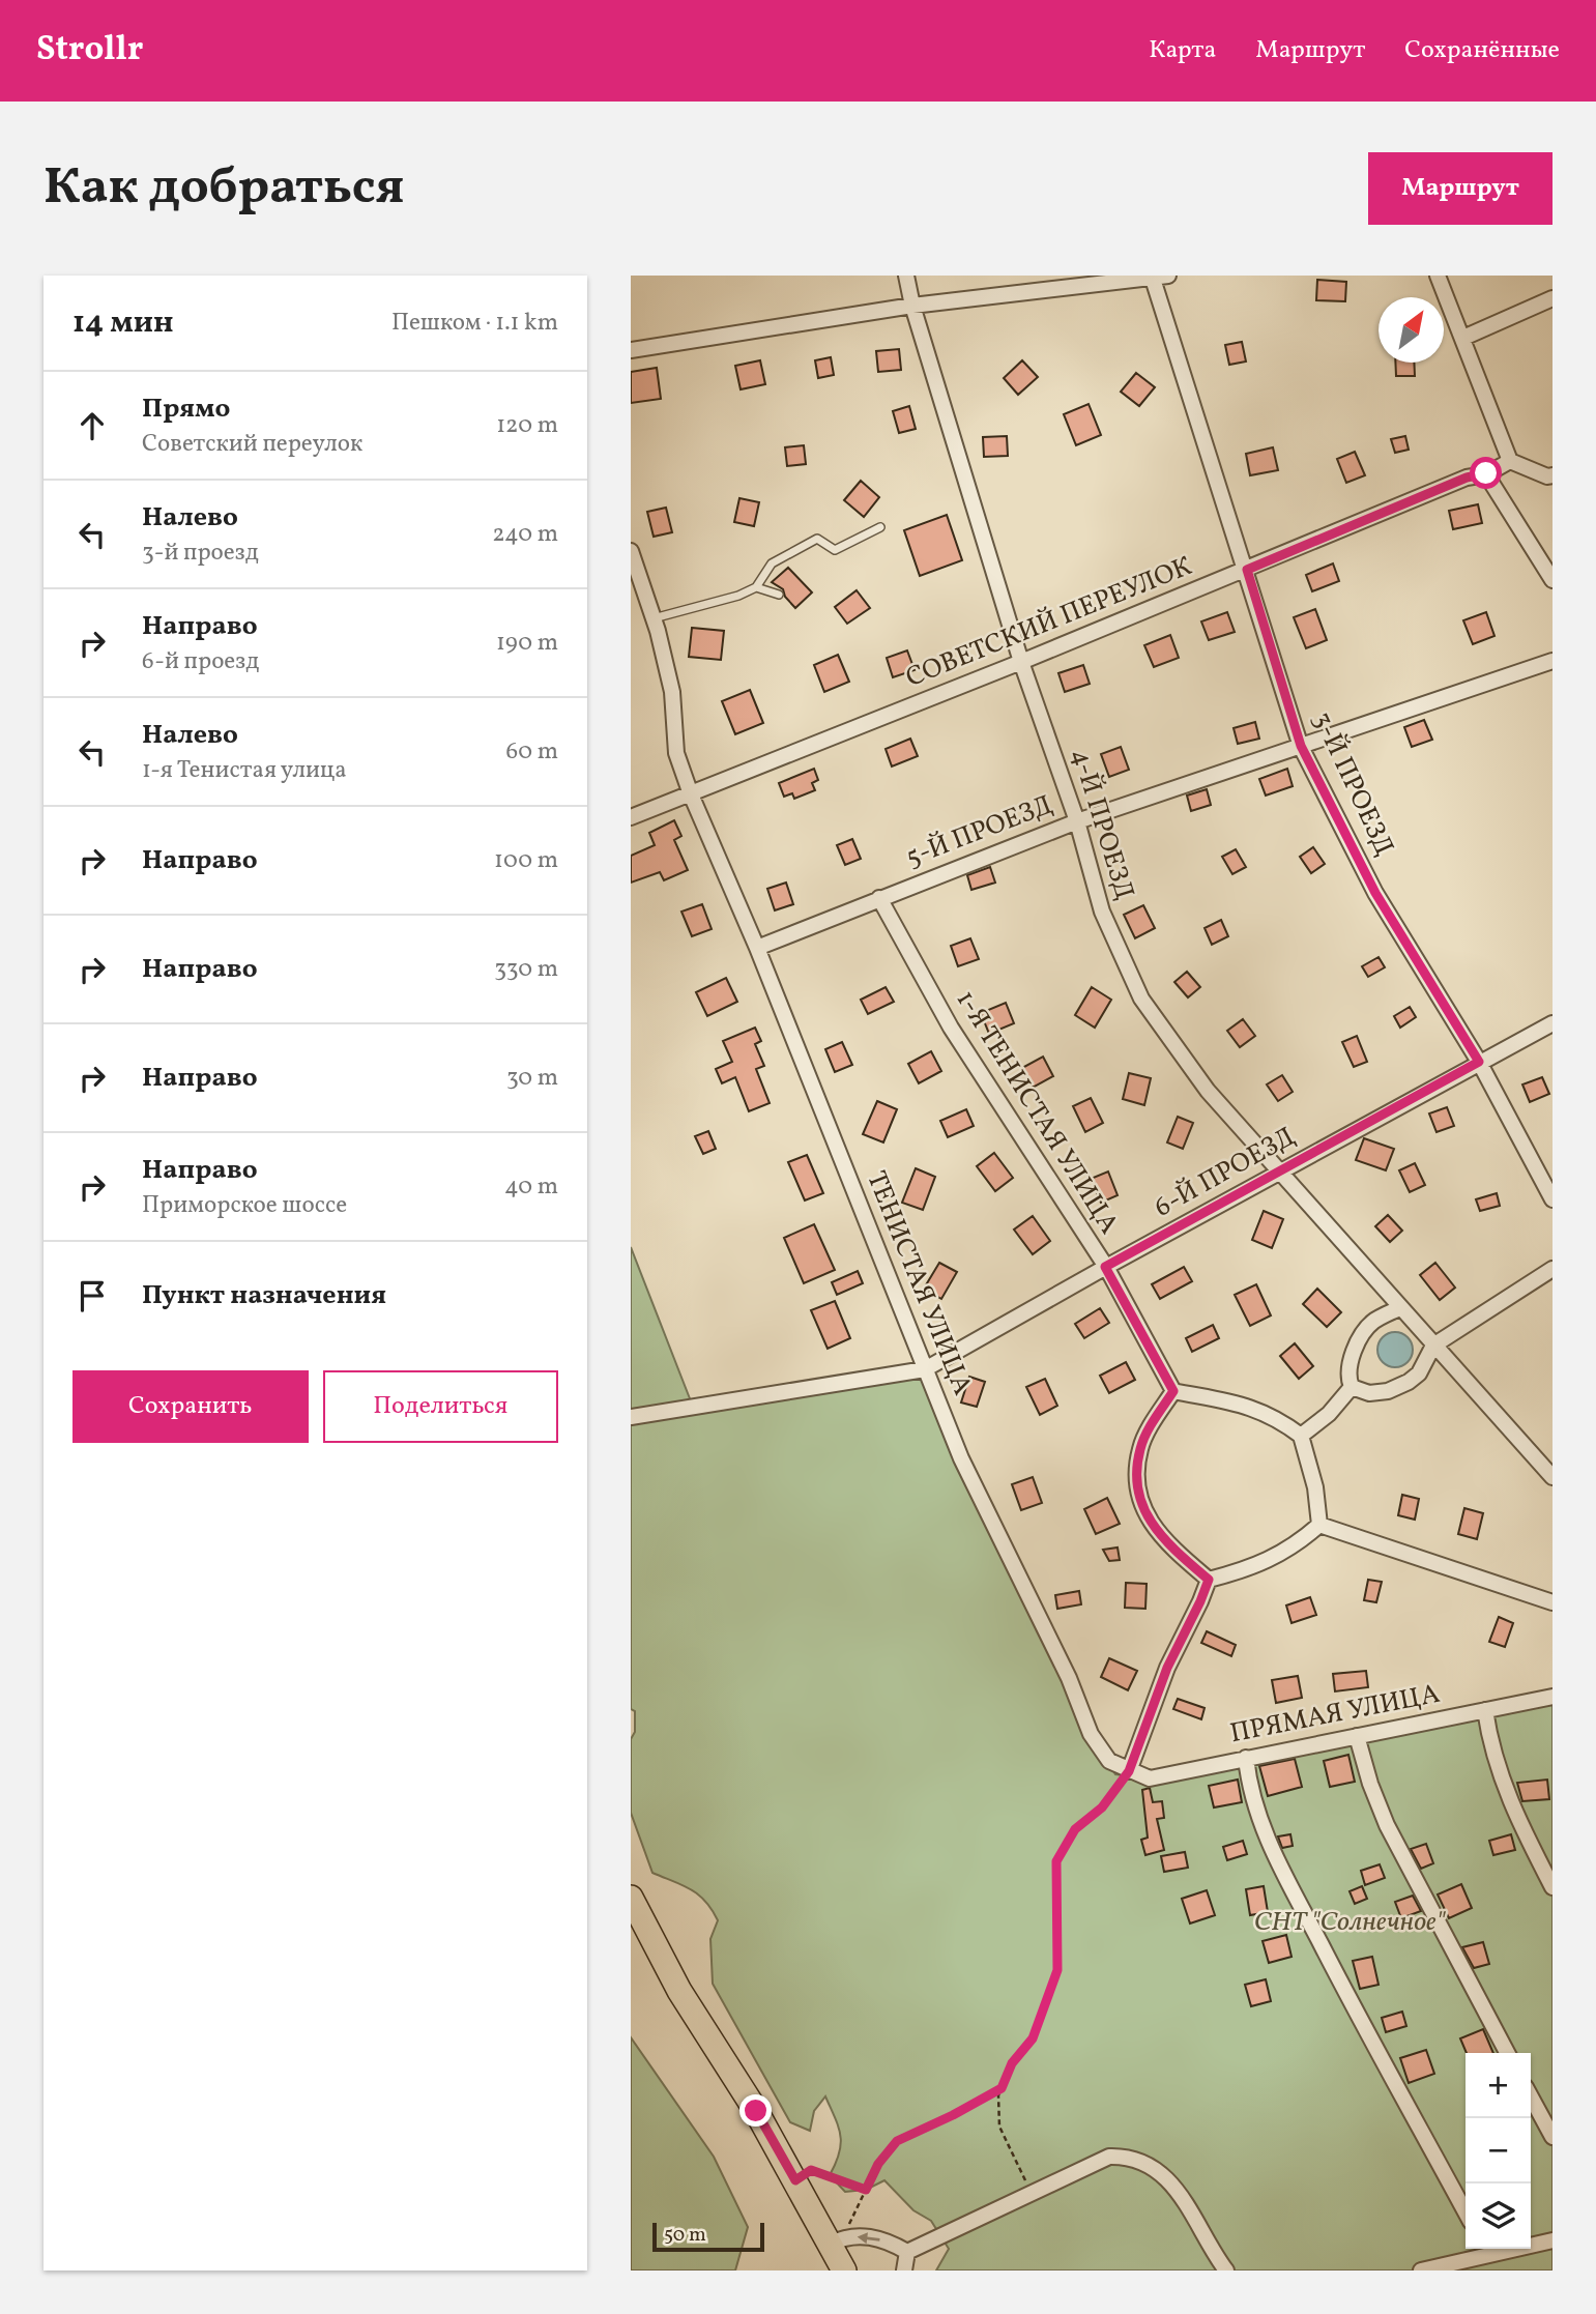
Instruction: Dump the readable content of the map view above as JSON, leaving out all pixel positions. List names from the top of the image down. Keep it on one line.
{"streets":{"street":["СОВЕТСКИЙ ПЕРЕУЛОК","3-Й ПРОЕЗД","4-Й ПРОЕЗД","5-Й ПРОЕЗД","1-Я ТЕНИСТАЯ УЛИЦА","6-Й ПРОЕЗД","ТЕНИСТАЯ УЛИЦА","ПРЯМАЯ УЛИЦА"]},"crossings":[["СОВЕТСКИЙ ПЕРЕУЛОК","3-Й ПРОЕЗД"],["СОВЕТСКИЙ ПЕРЕУЛОК","4-Й ПРОЕЗД"],["СОВЕТСКИЙ ПЕРЕУЛОК","ТЕНИСТАЯ УЛИЦА"],["3-Й ПРОЕЗД","5-Й ПРОЕЗД"],["3-Й ПРОЕЗД","6-Й ПРОЕЗД"],["4-Й ПРОЕЗД","5-Й ПРОЕЗД"],["4-Й ПРОЕЗД","6-Й ПРОЕЗД"],["5-Й ПРОЕЗД","1-Я ТЕНИСТАЯ УЛИЦА"],["5-Й ПРОЕЗД","ТЕНИСТАЯ УЛИЦА"],["1-Я ТЕНИСТАЯ УЛИЦА","6-Й ПРОЕЗД"],["6-Й ПРОЕЗД","ТЕНИСТАЯ УЛИЦА"],["ТЕНИСТАЯ УЛИЦА","ПРЯМАЯ УЛИЦА"]],"parks":["СНТ \"Солнечное\""],"scale_bar":"50 m","north":"top right","page":{"header":"Strollr","nav":["Карта","Маршрут","Сохранённые"],"buttons":["Маршрут",["Сохранить","Поделиться"]],"title":"Как добраться","heading":["14 мин","Пешком · 1.1 km"],"list":[["Прямо","Советский переулок","120 m"],["Налево","3-й проезд","240 m"],["Направо","6-й проезд","190 m"],["Налево","1-я Тенистая улица","60 m"],["Направо","100 m"],["Направо","330 m"],["Направо","30 m"],["Направо","Приморское шоссе","40 m"],"Пункт назначения"],"map_buttons":["+","−"],"scale":"50 m"}}
